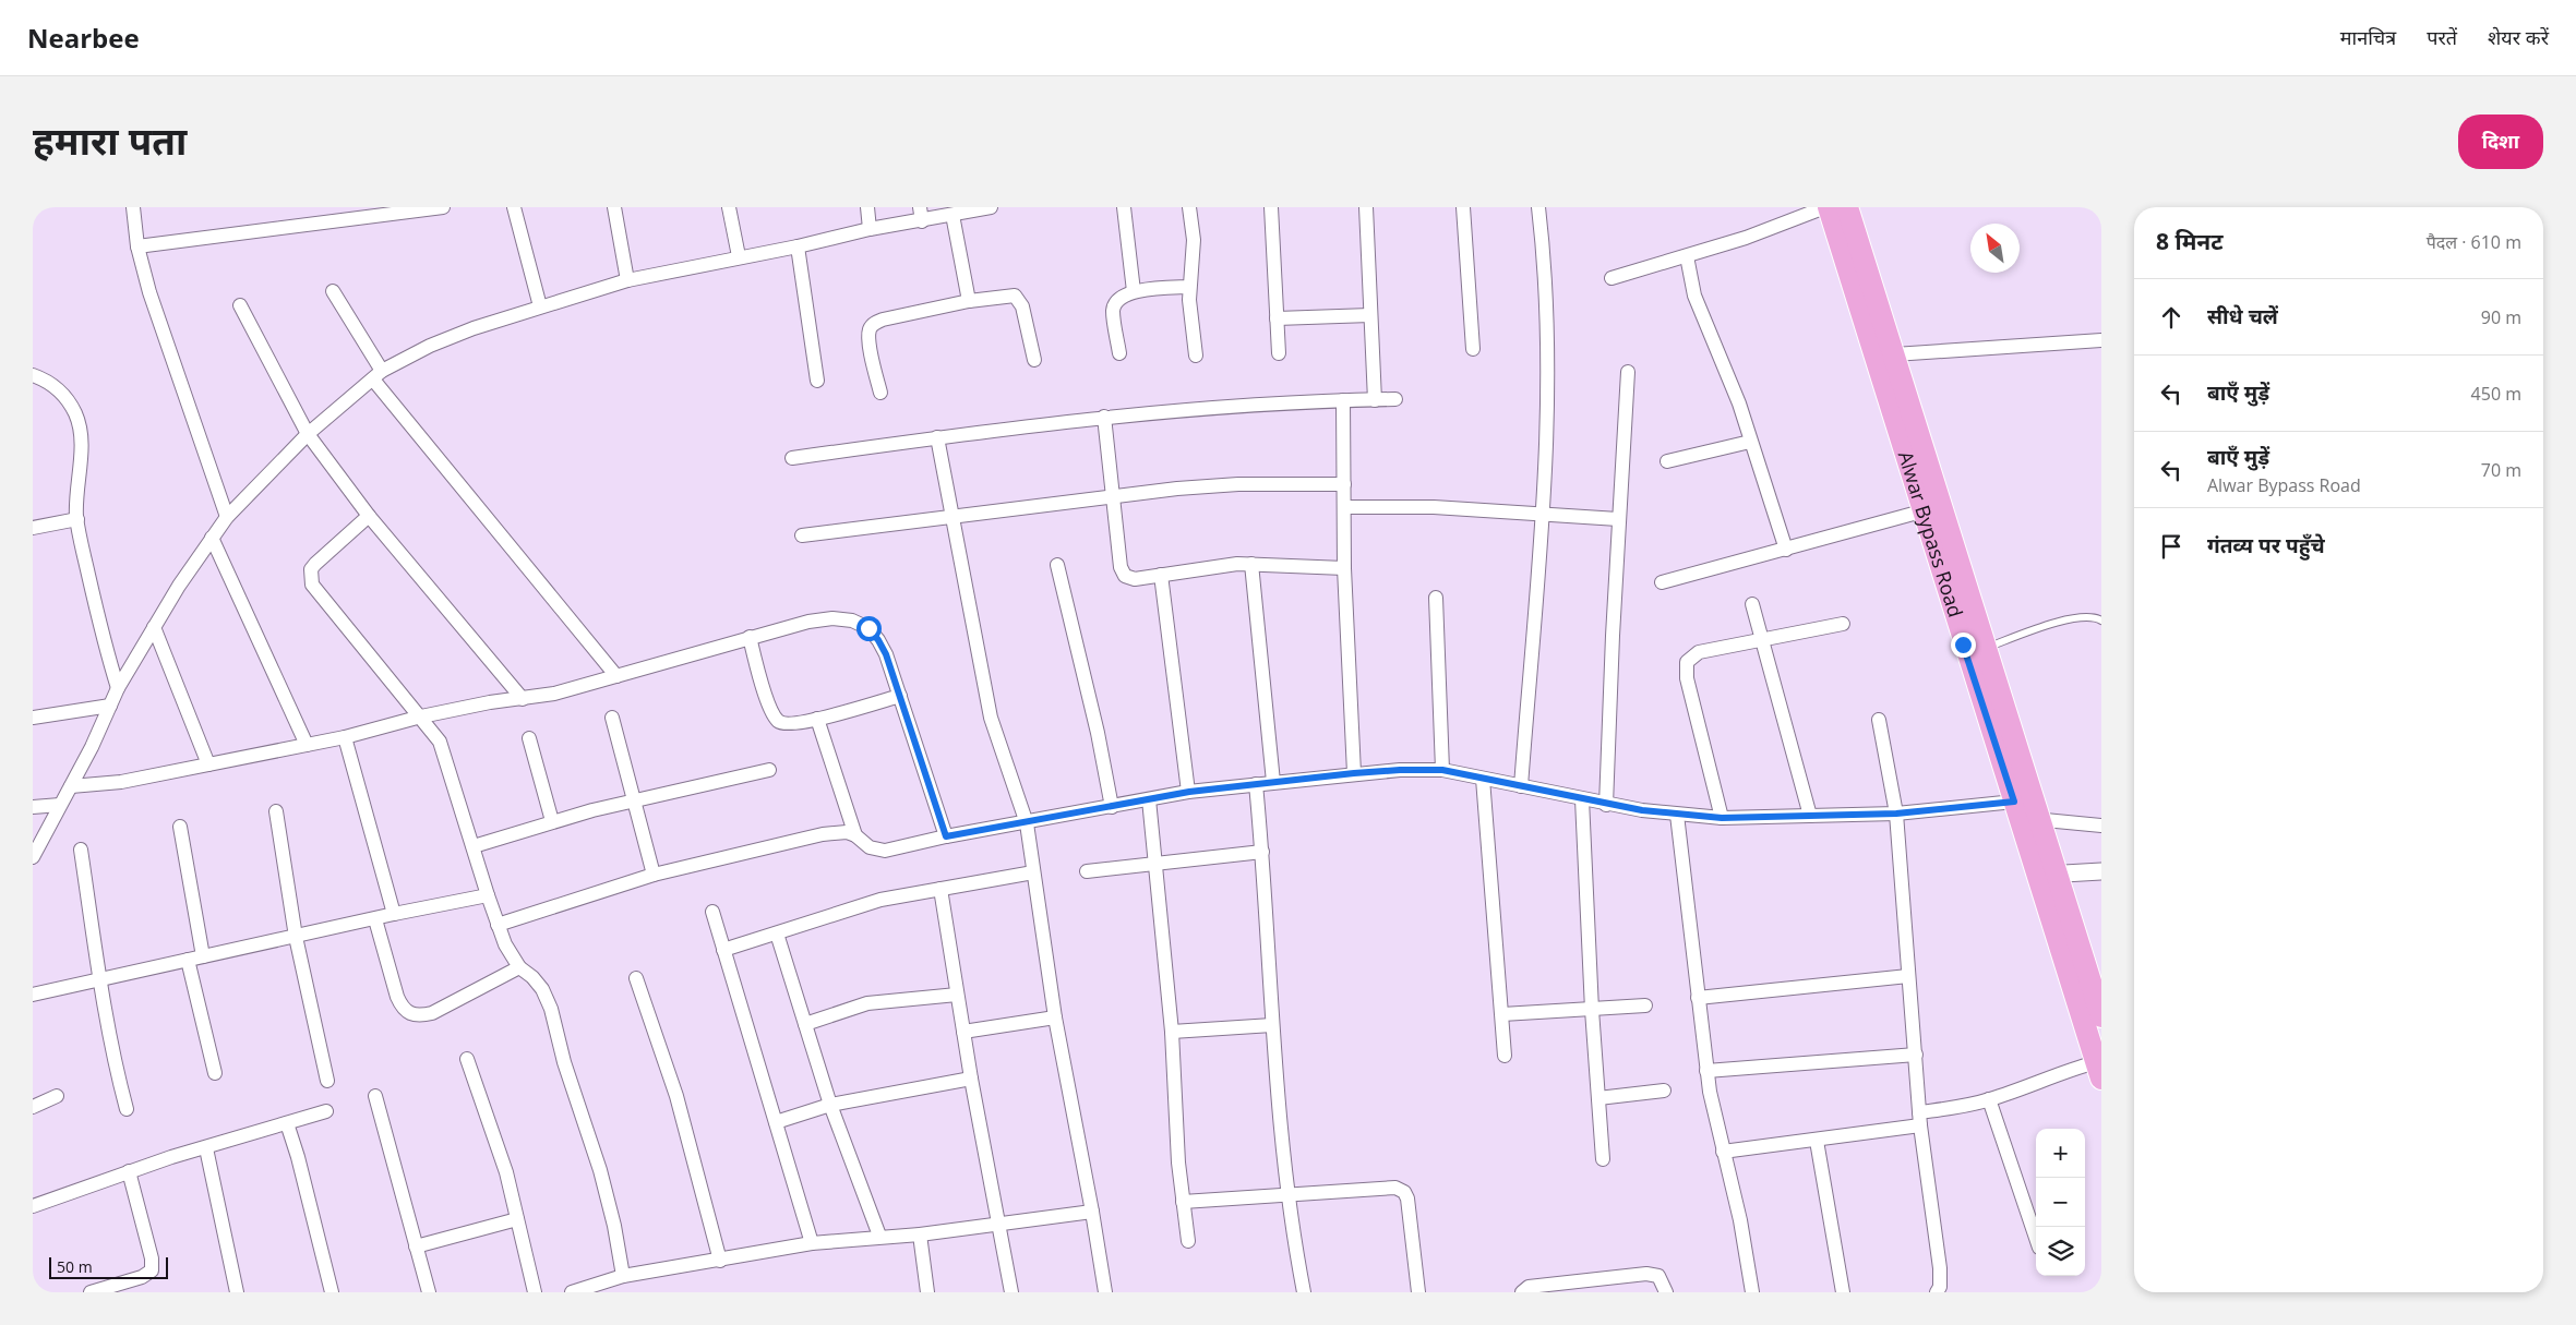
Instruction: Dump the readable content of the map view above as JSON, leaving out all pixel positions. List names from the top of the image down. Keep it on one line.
{"streets":{"main road":["Alwar Bypass Road"]},"scale_bar":"50 m","north":"top left","page":{"header":"Nearbee","nav":["मानचित्र","परतें","शेयर करें"],"title":"हमारा पता","buttons":"दिशा","heading":["8 मिनट","पैदल · 610 m"],"list":[["सीधे चलें","90 m"],["बाएँ मुड़ें","450 m"],["बाएँ मुड़ें","Alwar Bypass Road","70 m"],"गंतव्य पर पहुँचे"],"map_buttons":["+","−"],"scale":"50 m"}}
